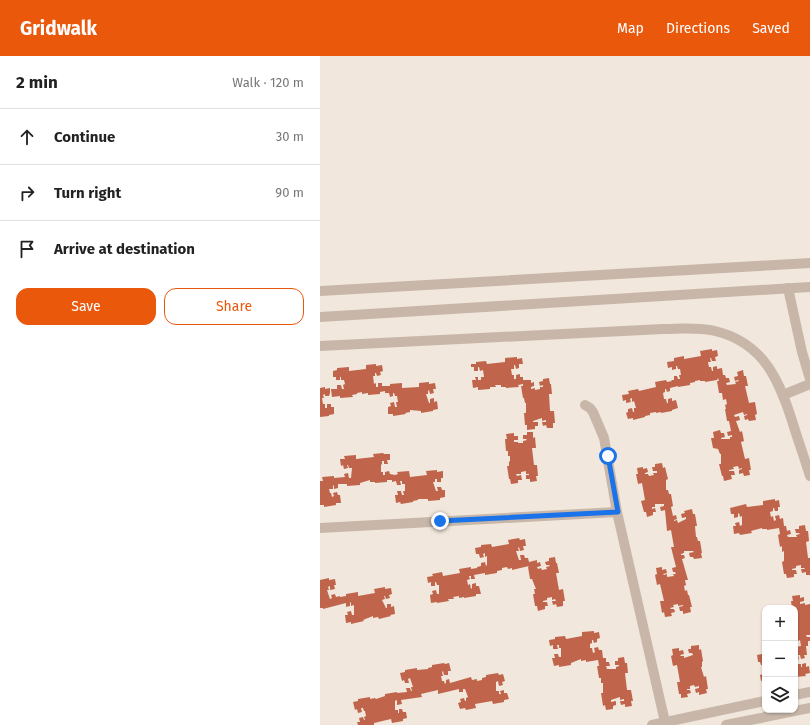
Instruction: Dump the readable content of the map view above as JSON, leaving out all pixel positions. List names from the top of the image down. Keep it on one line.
{"page":{"header":"Gridwalk","nav":["Map","Directions","Saved"],"heading":["2 min","Walk · 120 m"],"list":[["Continue","30 m"],["Turn right","90 m"],"Arrive at destination"],"buttons":["Save","Share"],"map_buttons":["+","−"]}}
